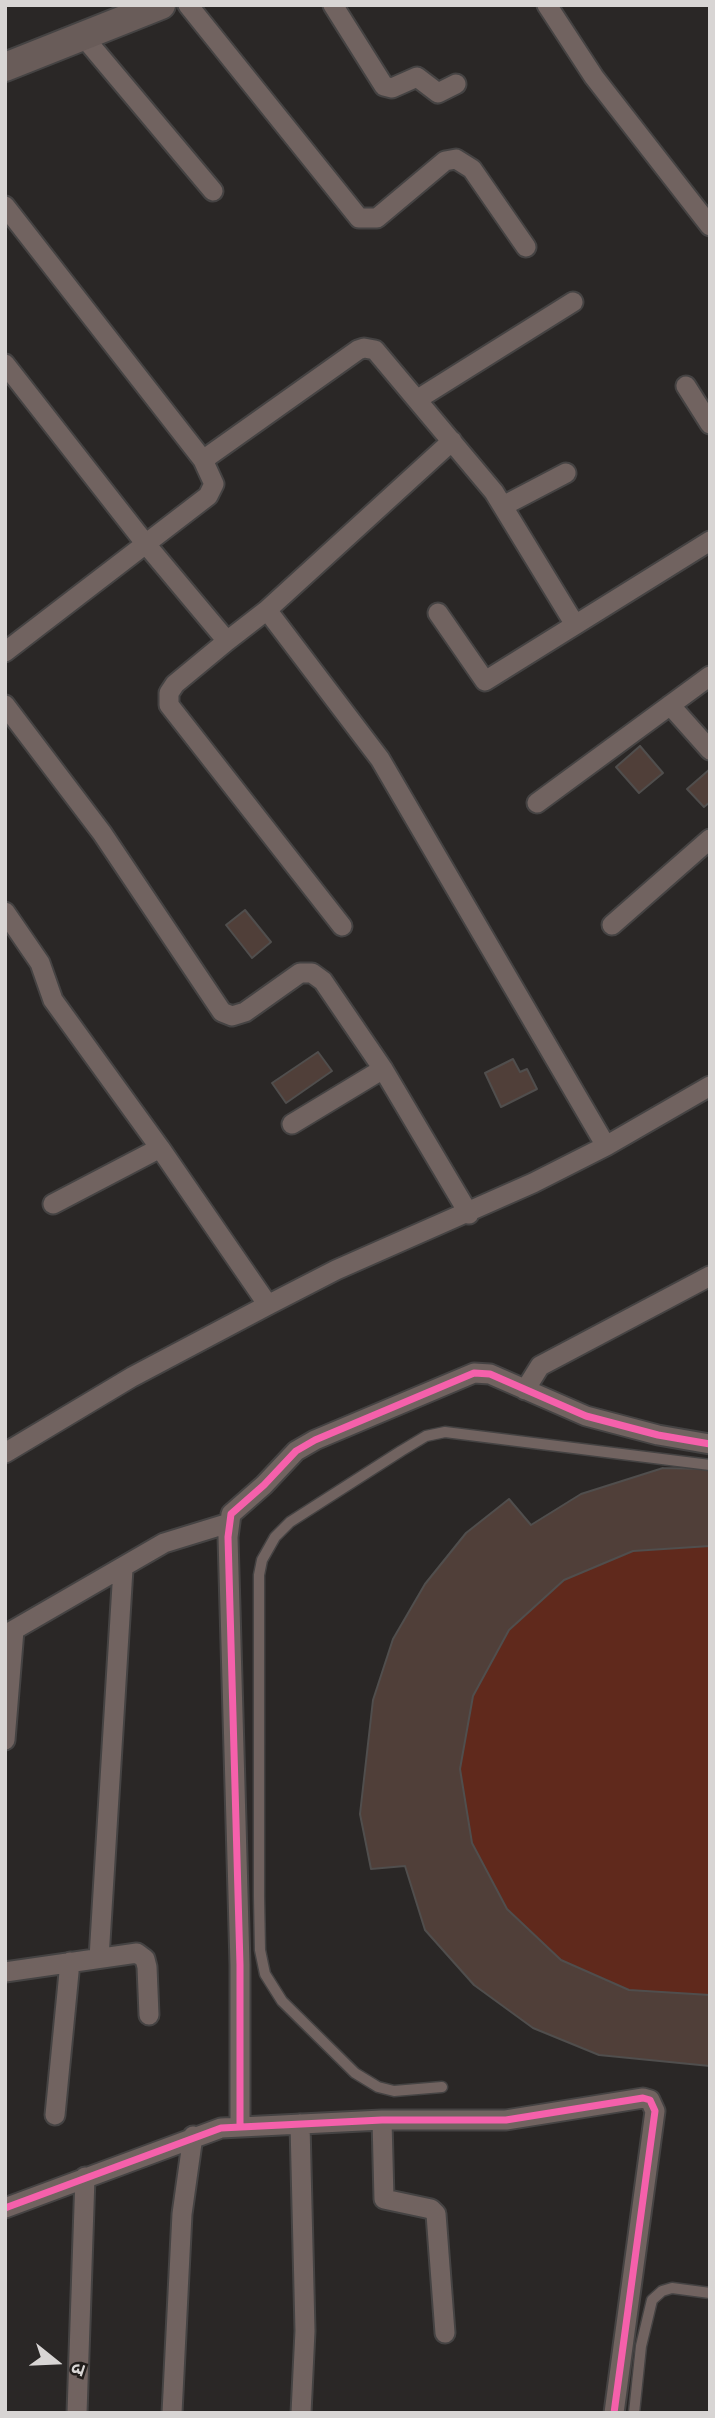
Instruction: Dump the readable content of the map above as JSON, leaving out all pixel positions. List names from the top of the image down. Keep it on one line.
{"north":"right"}
